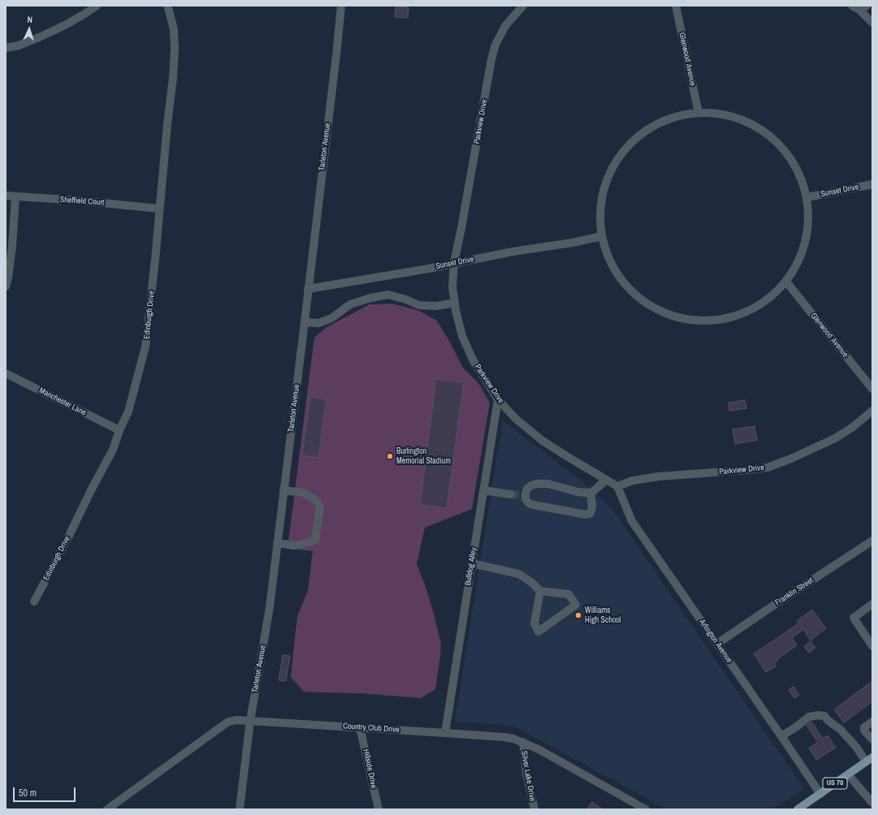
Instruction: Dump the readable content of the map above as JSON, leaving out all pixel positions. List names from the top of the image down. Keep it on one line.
{"streets":{"main road":["US 70"],"street":["Glenwood Avenue","Parkview Drive","Tarleton Avenue","Sunset Drive","Sheffield Court","Edinburgh Drive","Manchester Lane","Bulldog Alley","Franklin Street","Arlington Avenue","Country Club Drive","Hillside Drive","Silver Lake Drive"]},"crossings":[["Parkview Drive","Sunset Drive"],["Parkview Drive","Bulldog Alley"],["Parkview Drive","Arlington Avenue"],["Tarleton Avenue","Sunset Drive"],["Tarleton Avenue","Country Club Drive"],["Sheffield Court","Edinburgh Drive"],["Edinburgh Drive","Manchester Lane"],["Bulldog Alley","Country Club Drive"],["Franklin Street","Arlington Avenue"],["Arlington Avenue","US 70"],["Country Club Drive","Hillside Drive"],["Country Club Drive","Silver Lake Drive"]],"places":["Burlington Memorial Stadium","Williams High School"],"scale_bar":"50 m","north":"top"}
